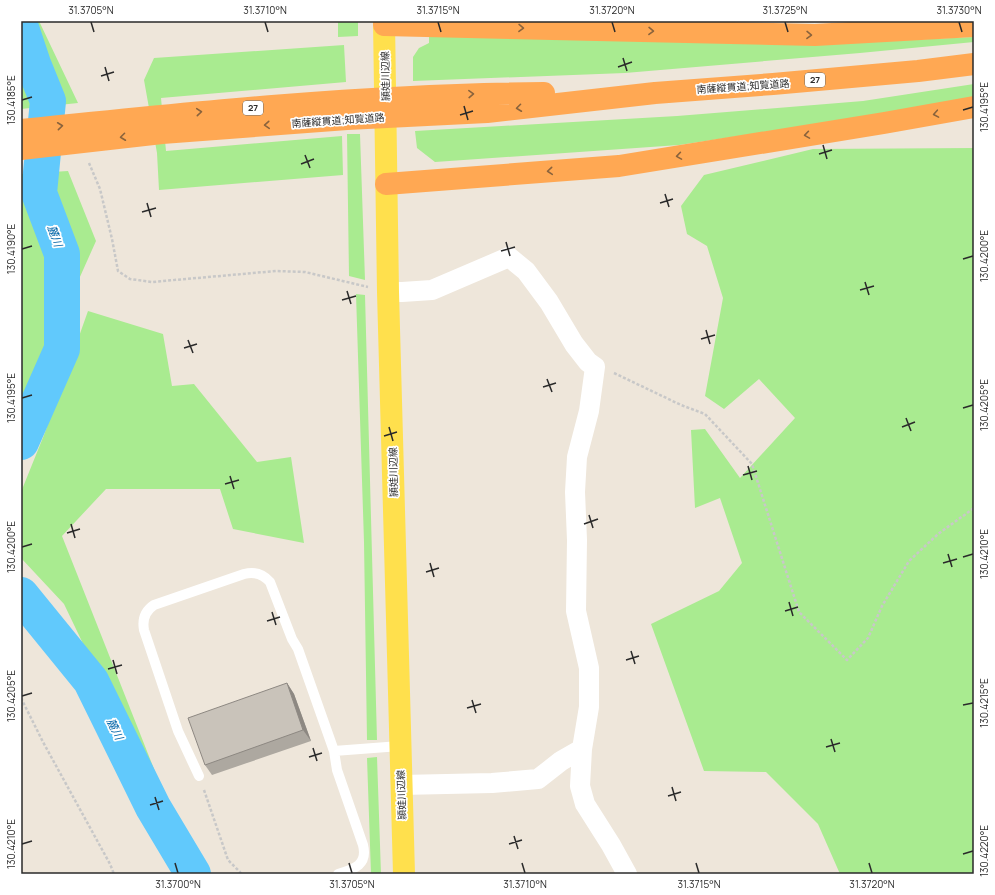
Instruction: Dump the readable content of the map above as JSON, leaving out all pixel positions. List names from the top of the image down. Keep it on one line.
{"streets":{"highway":["27","南薩縦貫道;知覧道路"],"main road":["頴娃川辺線"]},"water":["麓川"],"coordinates":["31.3705°N","31.3710°N","31.3715°N","31.3720°N","31.3725°N","31.3730°N","130.4185°E","130.4195°E","130.4190°E","130.4200°E","130.4205°E","130.4210°E","130.4215°E","130.4220°E","31.3700°N"]}
